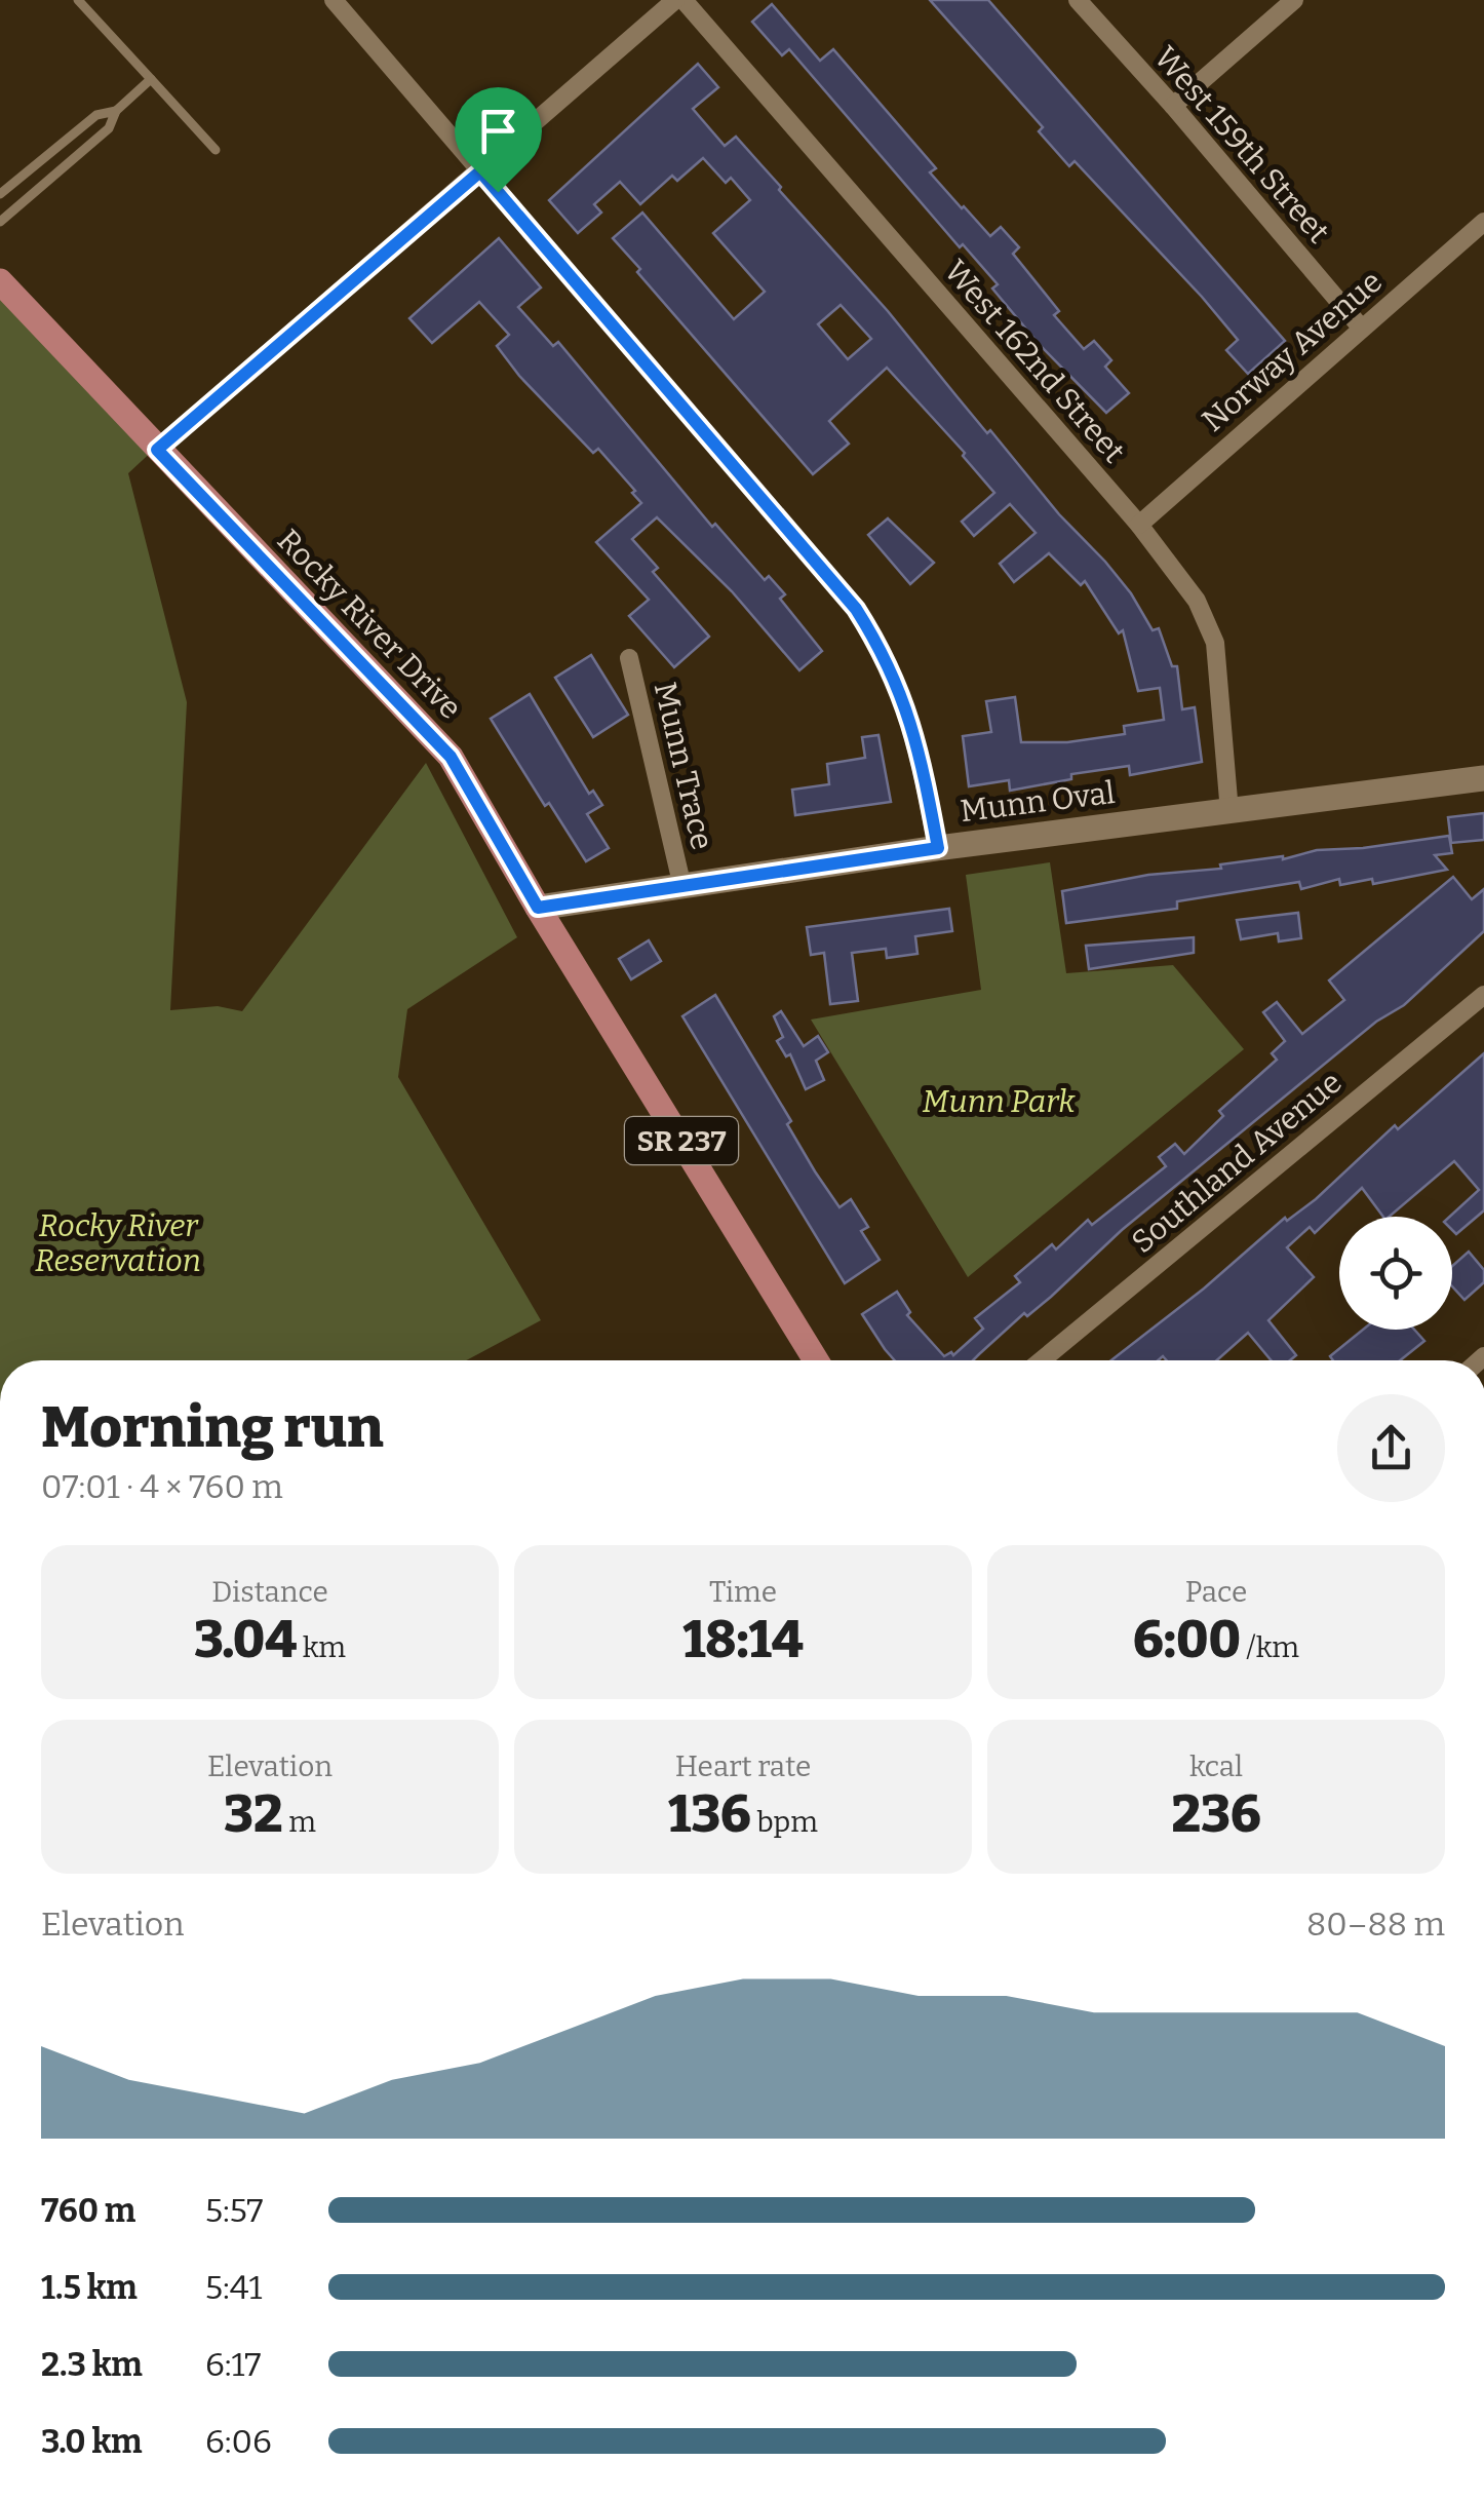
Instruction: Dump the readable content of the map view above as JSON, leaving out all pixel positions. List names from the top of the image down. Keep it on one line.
{"streets":{"main road":["Rocky River Drive","SR 237"],"street":["West 159th Street","Norway Avenue","West 162nd Street","Munn Trace","Munn Oval","Southland Avenue"]},"crossings":[["West 159th Street","Norway Avenue"],["Norway Avenue","West 162nd Street"],["West 162nd Street","Munn Oval"],["Rocky River Drive","Munn Oval"],["Munn Trace","Munn Oval"]],"parks":["Munn Park","Rocky River Reservation"],"page":{"heading":["Morning run","07:01 · 4 × 760 m"],"stats":[["Distance","3.04 km"],["Time","18:14"],["Pace","6:00 /km"],["Elevation","32 m"],["Heart rate","136 bpm"],["kcal","236"]],"chart":["Elevation","80–88 m"],"list":[{"name":"760 m","note":"5:57"},{"name":"1.5 km","note":"5:41"},{"name":"2.3 km","note":"6:17"},{"name":"3.0 km","note":"6:06"}]}}
